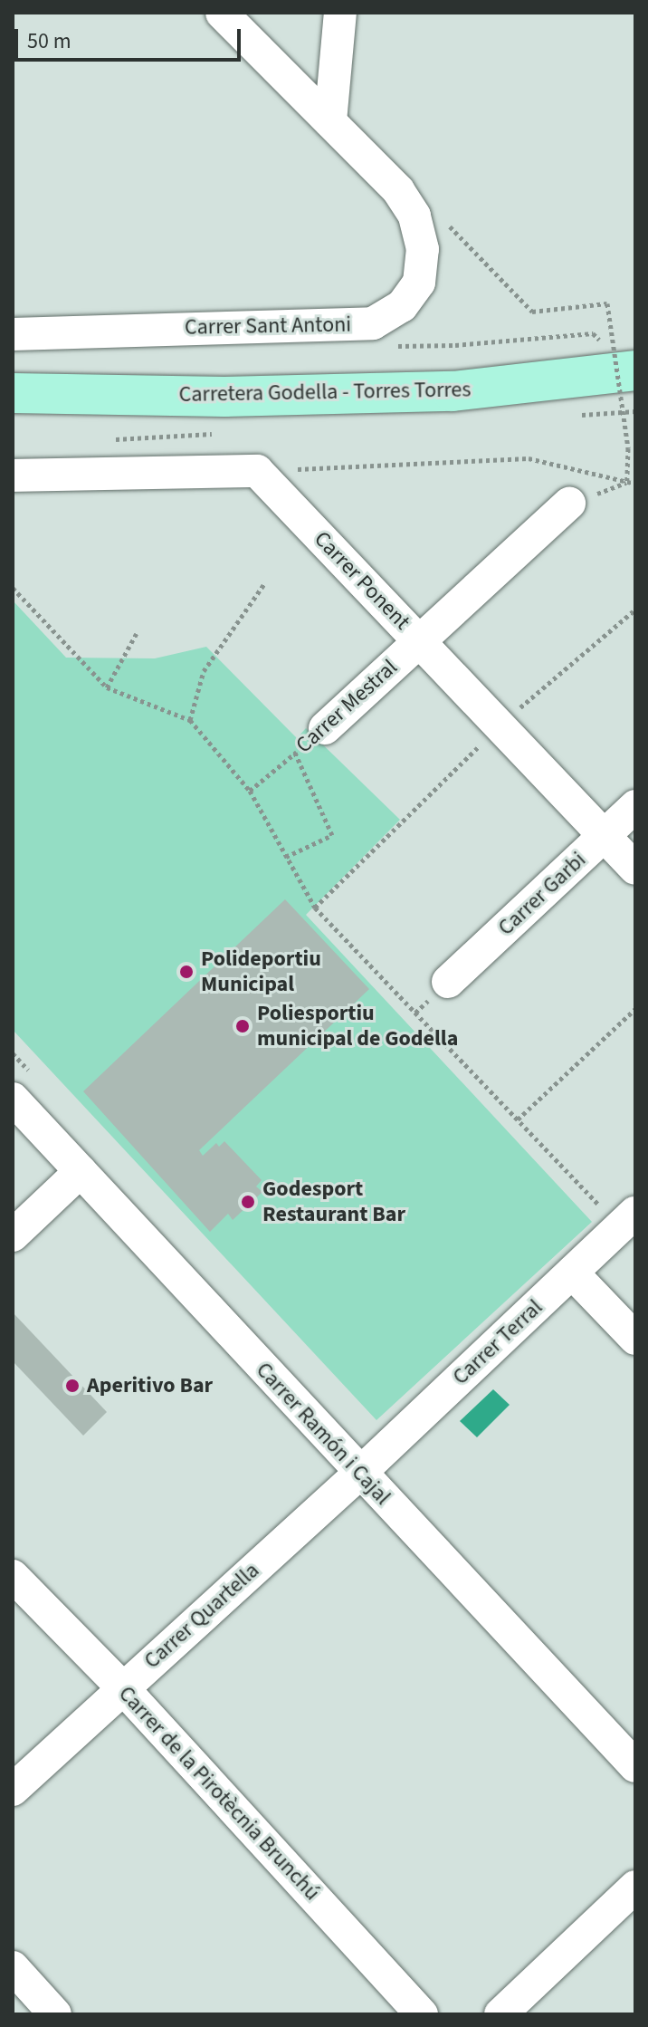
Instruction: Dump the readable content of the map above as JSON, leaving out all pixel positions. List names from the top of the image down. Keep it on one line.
{"streets":{"main road":["Carretera Godella - Torres Torres"],"street":["Carrer Sant Antoni","Carrer Ponent","Carrer Mestral","Carrer Garbi","Carrer Terral","Carrer Ramón i Cajal","Carrer Quartella","Carrer de la Pirotècnia Brunchú"]},"crossings":[["Carrer Ponent","Carrer Mestral"],["Carrer Ponent","Carrer Garbi"],["Carrer Terral","Carrer Ramón i Cajal"],["Carrer Terral","Carrer Quartella"],["Carrer Ramón i Cajal","Carrer Quartella"],["Carrer Quartella","Carrer de la Pirotècnia Brunchú"]],"places":["Polideportiu Municipal","Poliesportiu municipal de Godella","Godesport Restaurant Bar","Aperitivo Bar"],"scale_bar":"50 m"}
